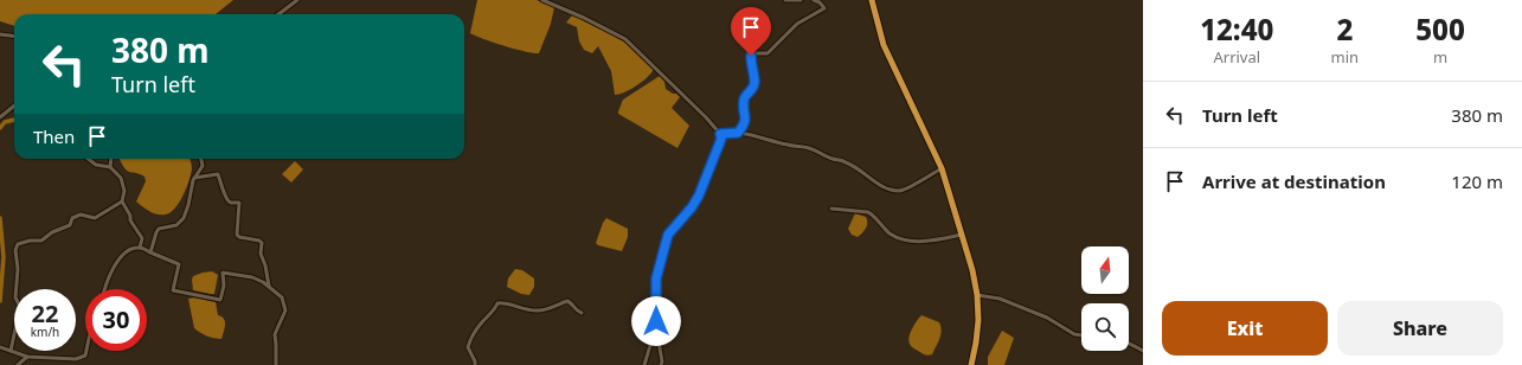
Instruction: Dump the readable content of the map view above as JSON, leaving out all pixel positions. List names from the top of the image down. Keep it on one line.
{"north":"top","page":{"eta":["12:40","Arrival","2","min","500","m"],"turn":["380 m","Turn left"],"list":[{"name":"Turn left","value":"380 m"},{"name":"Arrive at destination","value":"120 m"}],"then":"Then","speed":"22 km/h","limit":"30","buttons":["Exit","Share"]}}
